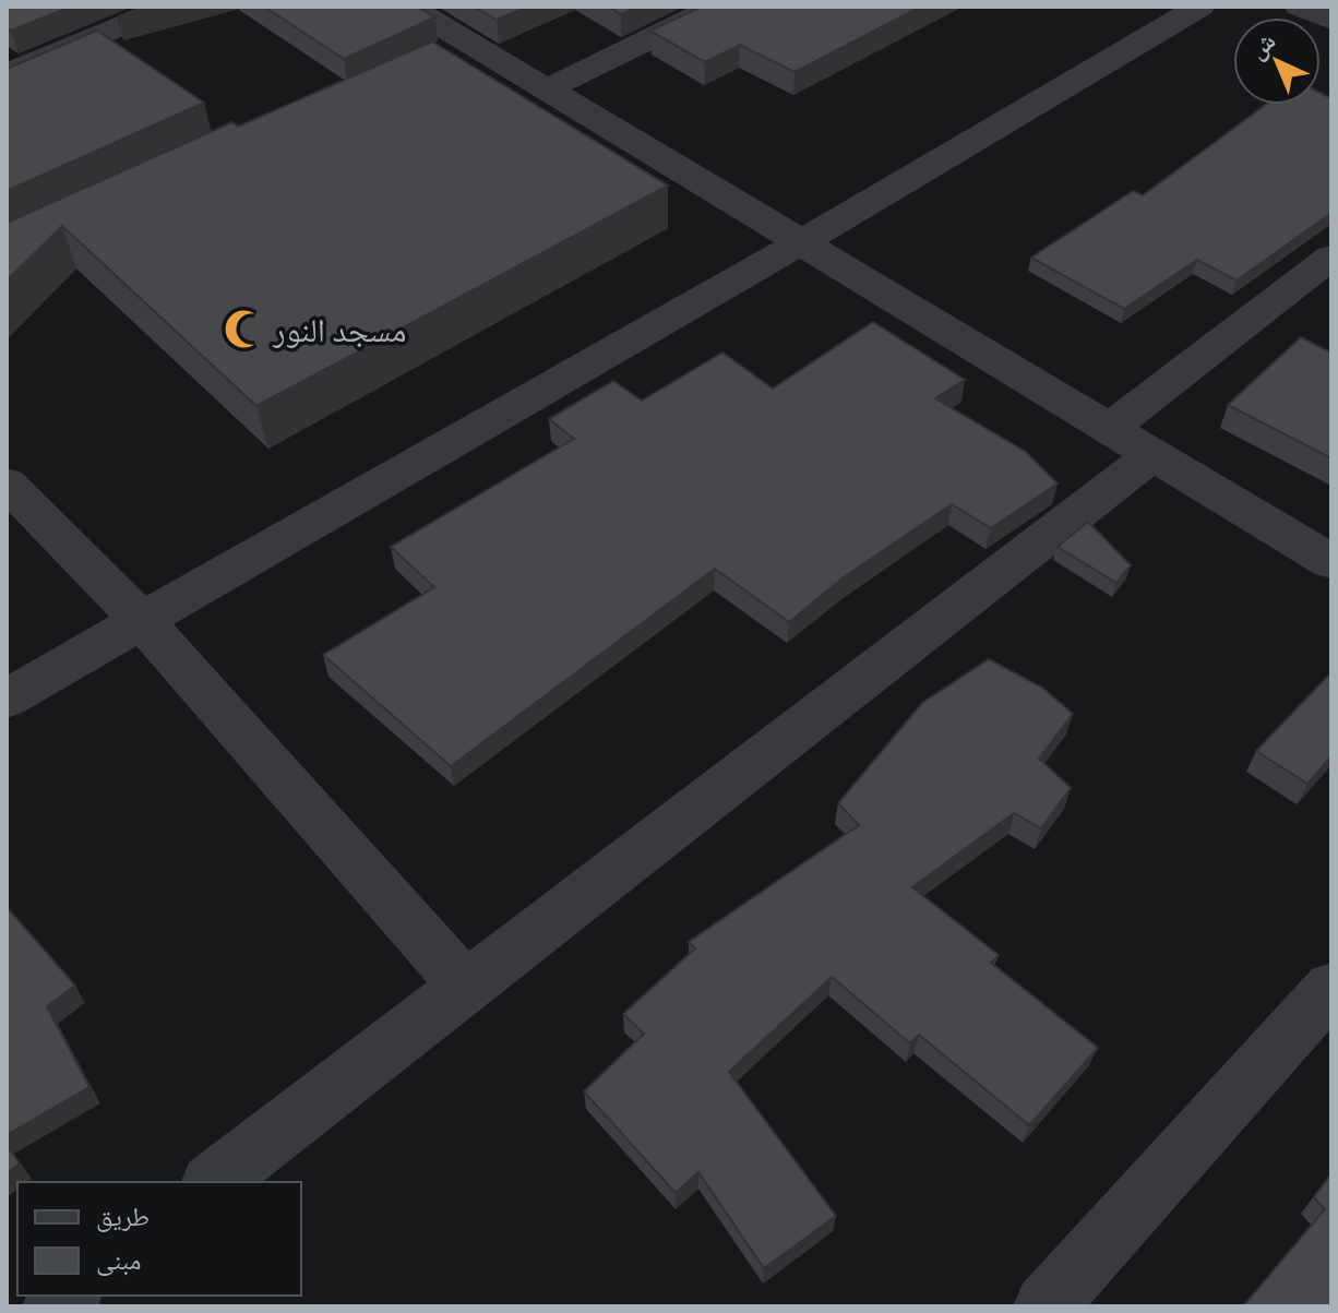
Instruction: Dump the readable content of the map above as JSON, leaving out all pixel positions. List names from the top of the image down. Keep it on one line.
{"places":{"mosque":["مسجد النور"]},"legend":["طريق","مبنى"],"north":"top left"}
